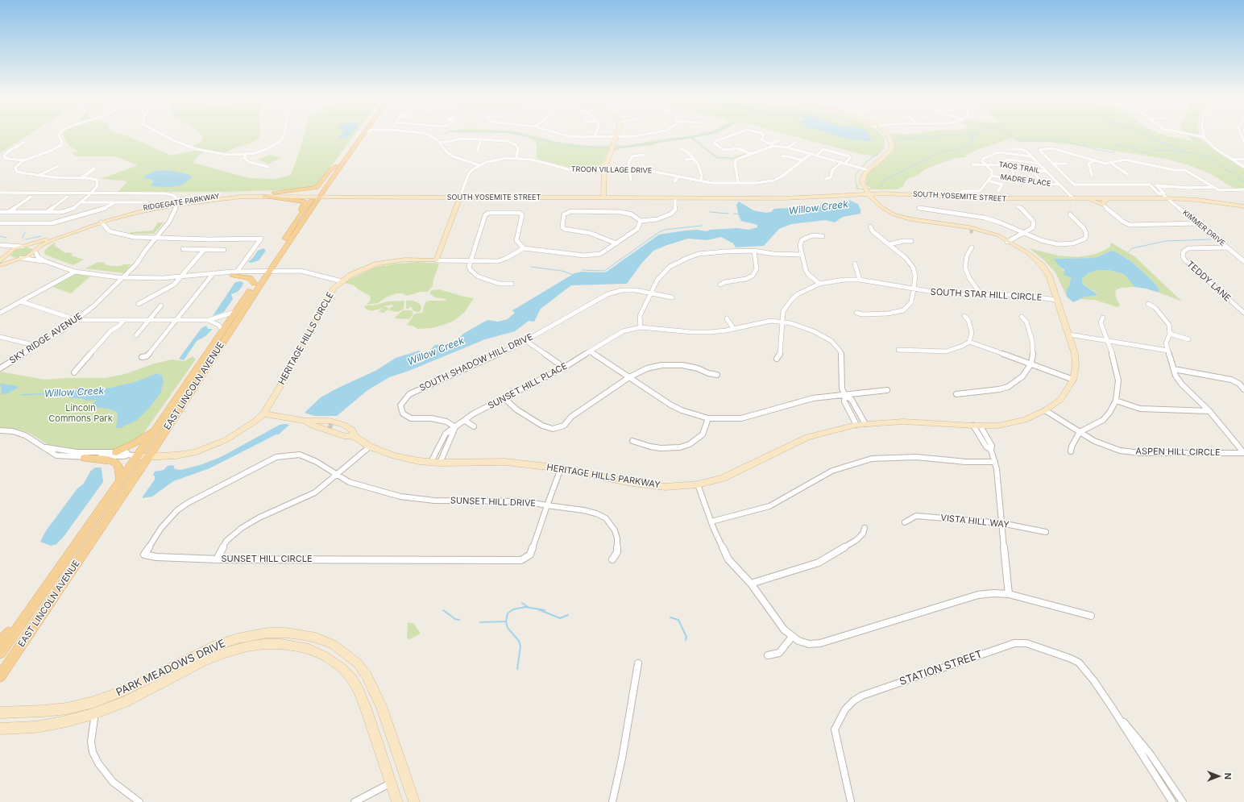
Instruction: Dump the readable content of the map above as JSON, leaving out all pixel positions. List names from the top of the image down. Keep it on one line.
{"streets":{"main road":["SOUTH YOSEMITE STREET","RIDGEGATE PARKWAY","HERITAGE HILLS CIRCLE","EAST LINCOLN AVENUE","HERITAGE HILLS PARKWAY","PARK MEADOWS DRIVE"],"street":["TAOS TRAIL","TROON VILLAGE DRIVE","MADRE PLACE","KIMMER DRIVE","TEDDY LANE","SOUTH STAR HILL CIRCLE","SKY RIDGE AVENUE","SOUTH SHADOW HILL DRIVE","SUNSET HILL PLACE","ASPEN HILL CIRCLE","SUNSET HILL DRIVE","VISTA HILL WAY","SUNSET HILL CIRCLE","STATION STREET"]},"crossings":[["TAOS TRAIL","MADRE PLACE"],["TAOS TRAIL","SOUTH YOSEMITE STREET"],["TROON VILLAGE DRIVE","SOUTH YOSEMITE STREET"],["SOUTH YOSEMITE STREET","RIDGEGATE PARKWAY"],["SOUTH YOSEMITE STREET","KIMMER DRIVE"],["SOUTH YOSEMITE STREET","EAST LINCOLN AVENUE"],["RIDGEGATE PARKWAY","SKY RIDGE AVENUE"],["RIDGEGATE PARKWAY","EAST LINCOLN AVENUE"],["KIMMER DRIVE","TEDDY LANE"],["SOUTH STAR HILL CIRCLE","SUNSET HILL PLACE"],["HERITAGE HILLS CIRCLE","EAST LINCOLN AVENUE"],["HERITAGE HILLS CIRCLE","HERITAGE HILLS PARKWAY"],["SOUTH SHADOW HILL DRIVE","SUNSET HILL PLACE"],["SUNSET HILL PLACE","HERITAGE HILLS PARKWAY"],["ASPEN HILL CIRCLE","HERITAGE HILLS PARKWAY"],["HERITAGE HILLS PARKWAY","SUNSET HILL CIRCLE"],["SUNSET HILL DRIVE","SUNSET HILL CIRCLE"]],"water":["Willow Creek"],"parks":["Lincoln Commons Park"],"north":"right"}
